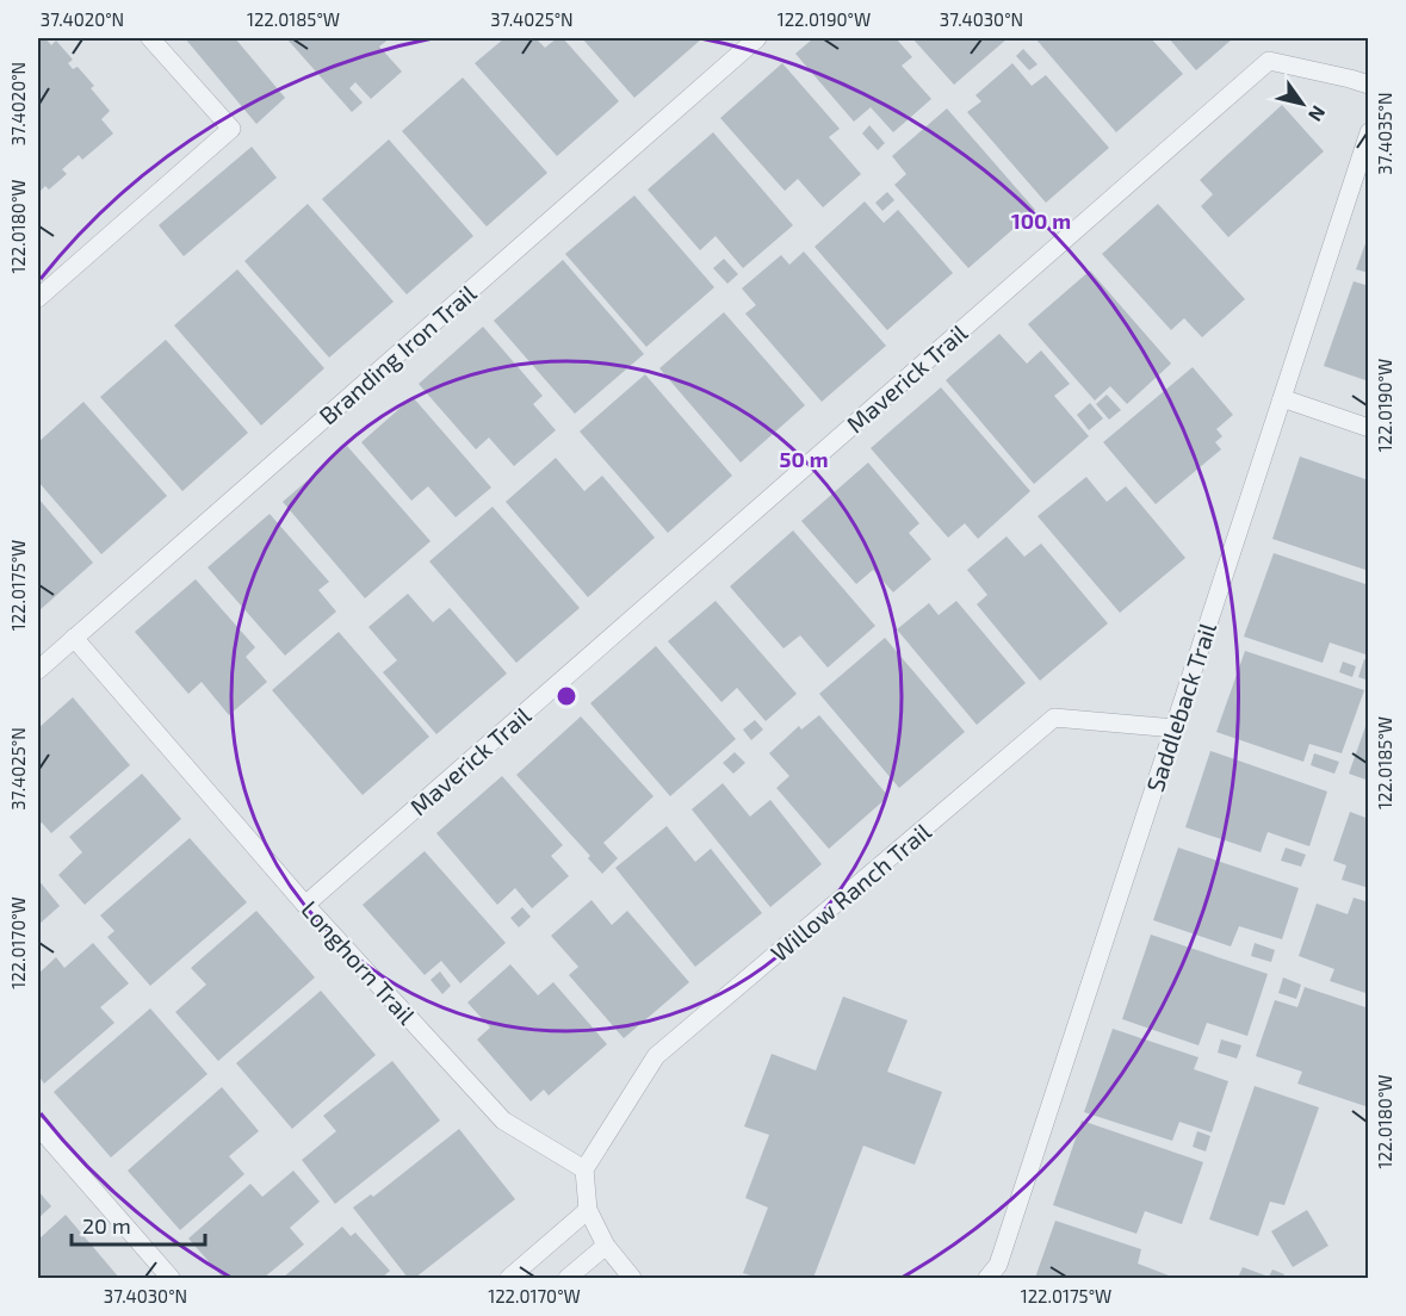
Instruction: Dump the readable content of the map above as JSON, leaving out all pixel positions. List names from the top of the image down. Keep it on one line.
{"streets":{"lane":["Branding Iron Trail","Maverick Trail","Saddleback Trail","Willow Ranch Trail","Longhorn Trail"]},"crossings":[["Branding Iron Trail","Longhorn Trail"],["Maverick Trail","Longhorn Trail"],["Saddleback Trail","Willow Ranch Trail"],["Willow Ranch Trail","Longhorn Trail"]],"scale_bar":"20 m","north":"bottom right","coordinates":["37.4020°N","122.0185°W","37.4025°N","122.0190°W","37.4030°N","37.4035°N","122.0180°W","122.0175°W","122.0170°W"],"rings":["100 m","50 m"]}
